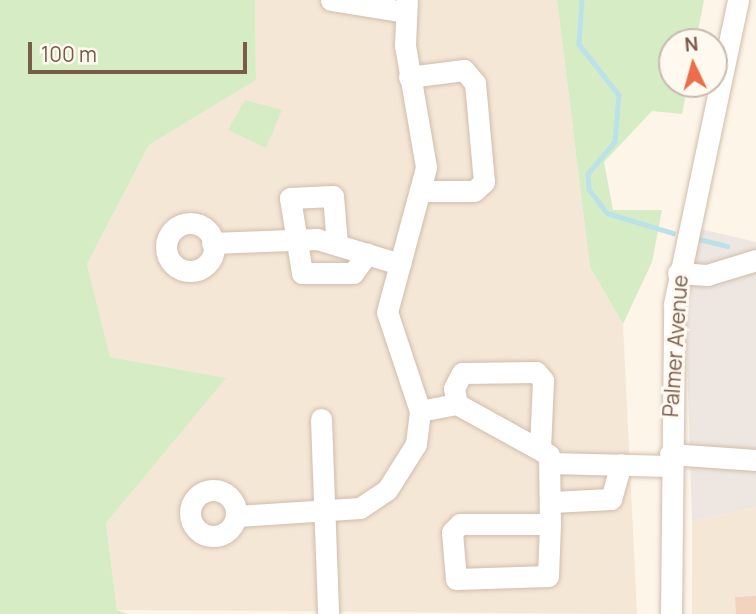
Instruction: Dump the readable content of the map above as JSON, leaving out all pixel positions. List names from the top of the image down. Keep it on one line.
{"streets":{"street":["Palmer Avenue"]},"scale_bar":"100 m","north":"top"}
